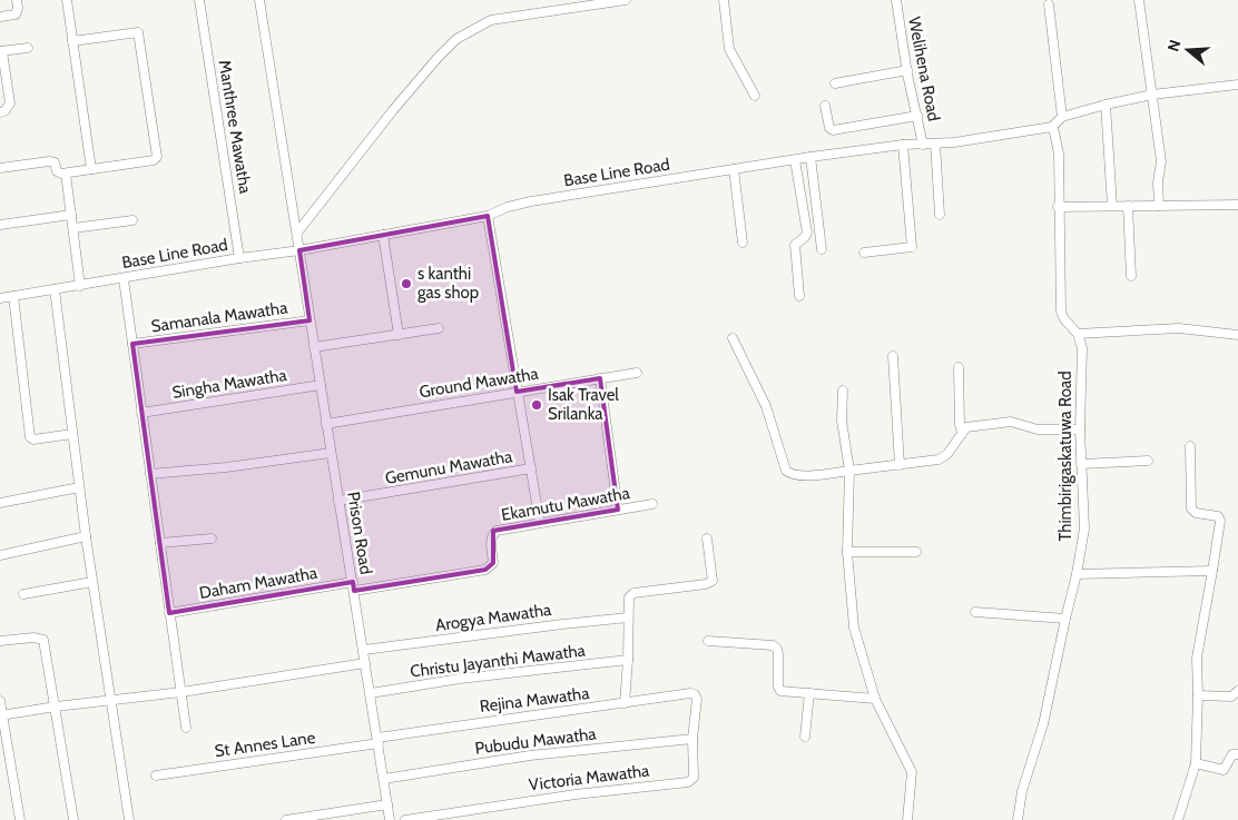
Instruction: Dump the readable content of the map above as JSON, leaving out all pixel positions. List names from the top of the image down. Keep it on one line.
{"streets":{"street":["Welihena Road","Manthree Mawatha","Base Line Road","Samanala Mawatha","Ground Mawatha","Singha Mawatha","Thimbirigaskatuwa Road","Gemunu Mawatha","Ekamutu Mawatha","Prison Road","Daham Mawatha","Arogya Mawatha","Christu Jayanthi Mawatha","Rejina Mawatha","Pubudu Mawatha","St Annes Lane","Victoria Mawatha"]},"crossings":[["Welihena Road","Base Line Road"],["Manthree Mawatha","Base Line Road"],["Base Line Road","Thimbirigaskatuwa Road"],["Base Line Road","Prison Road"],["Samanala Mawatha","Prison Road"],["Ground Mawatha","Prison Road"],["Singha Mawatha","Prison Road"],["Gemunu Mawatha","Prison Road"],["Ekamutu Mawatha","Prison Road"],["Ekamutu Mawatha","Daham Mawatha"],["Prison Road","Daham Mawatha"],["Prison Road","Arogya Mawatha"],["Prison Road","Christu Jayanthi Mawatha"],["Prison Road","Rejina Mawatha"],["Prison Road","Pubudu Mawatha"],["Prison Road","St Annes Lane"],["Rejina Mawatha","St Annes Lane"],["Rejina Mawatha","Victoria Mawatha"],["Pubudu Mawatha","Victoria Mawatha"]],"places":["s kanthi gas shop","Isak Travel Srilanka"],"north":"left"}
